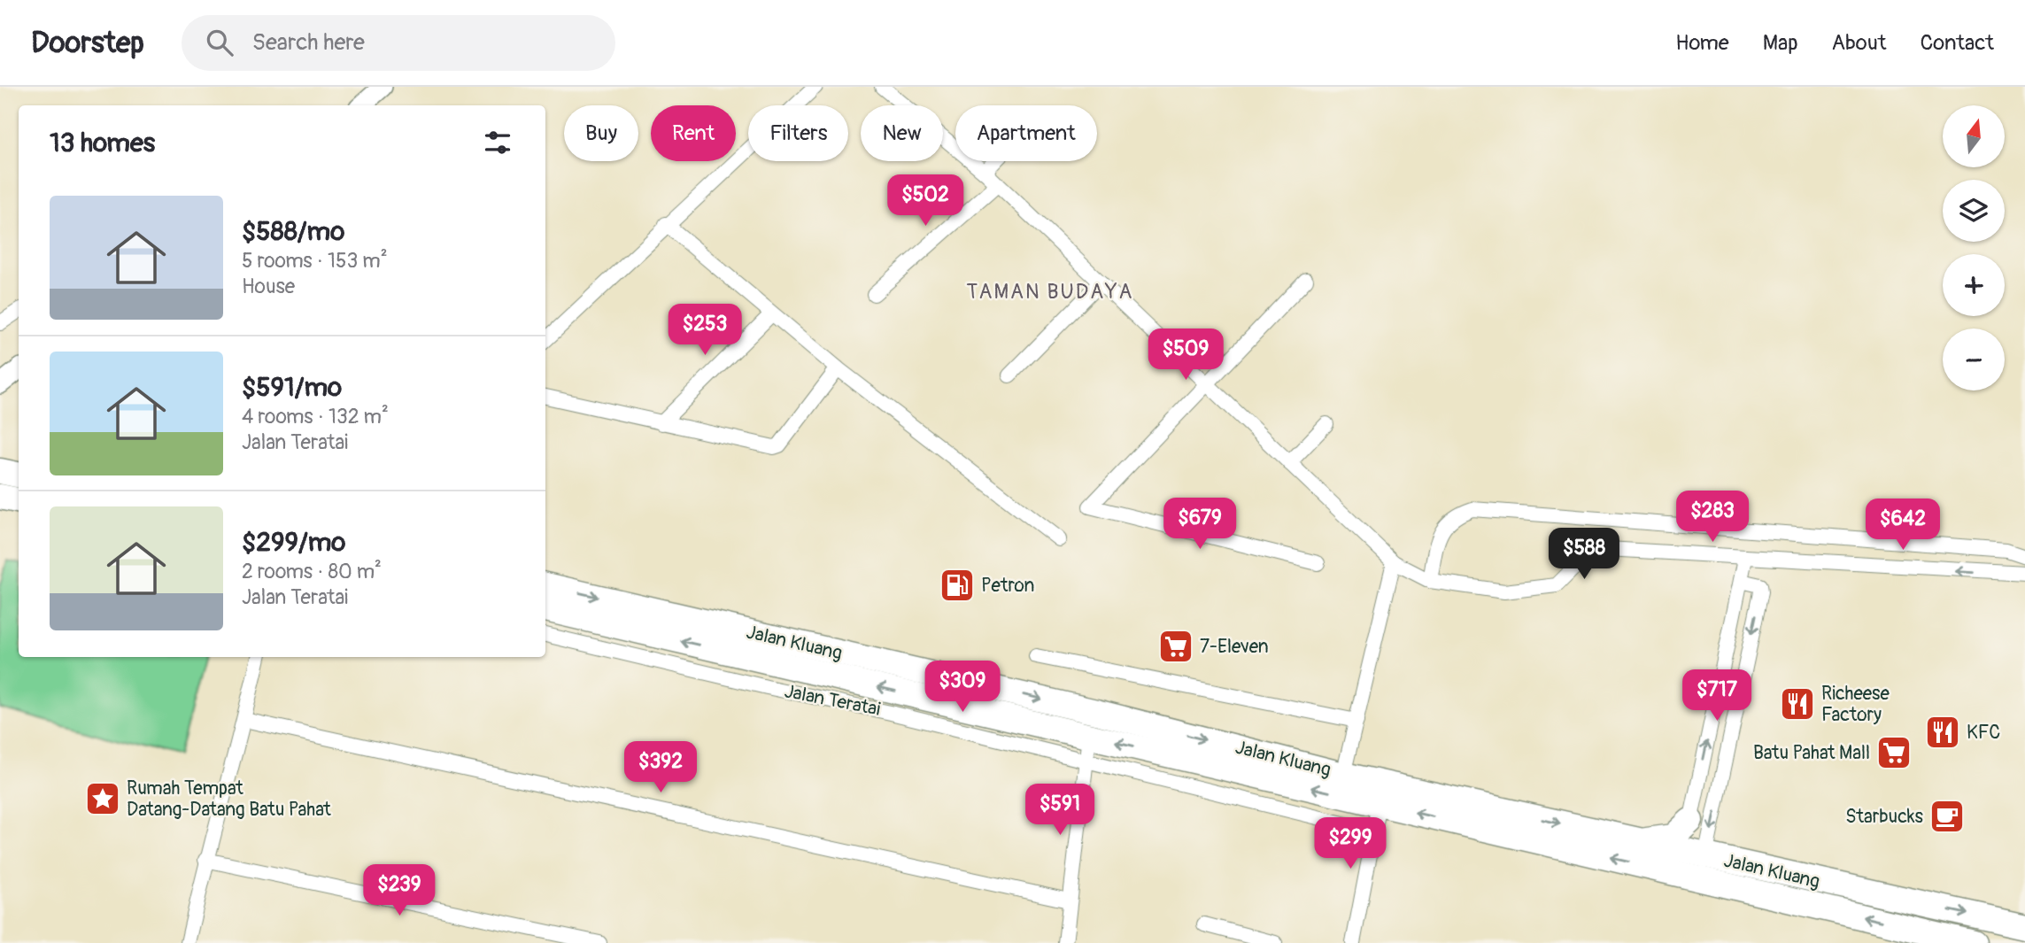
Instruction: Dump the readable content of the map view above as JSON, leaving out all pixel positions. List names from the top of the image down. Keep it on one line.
{"streets":{"highway":["Jalan Kluang"],"street":["Jalan Teratai"]},"crossings":[["Jalan Kluang","Jalan Teratai"]],"districts":["TAMAN BUDAYA"],"places":{"fuel station":["Petron"],"supermarket":["7-Eleven","Batu Pahat Mall"],"restaurant":["Richeese Factory","KFC"],"place":["Rumah Tempat Datang-Datang Batu Pahat"],"cafe":["Starbucks"]},"north":"top","page":{"header":"Doorstep","search":"Search here","nav":["Home","Map","About","Contact"],"map_buttons":["+","−"],"chip":["Buy","Rent","Filters","New","Apartment"],"heading":"13 homes","price":["$502","$253","$509","$283","$679","$642","$588","$309","$717","$392","$591","$299","$239"],"list":[{"name":"$588/mo","note":"5 rooms · 153 m² · House"},{"name":"$591/mo","note":"4 rooms · 132 m² · Jalan Teratai"},{"name":"$299/mo","note":"2 rooms · 80 m² · Jalan Teratai"}]}}
